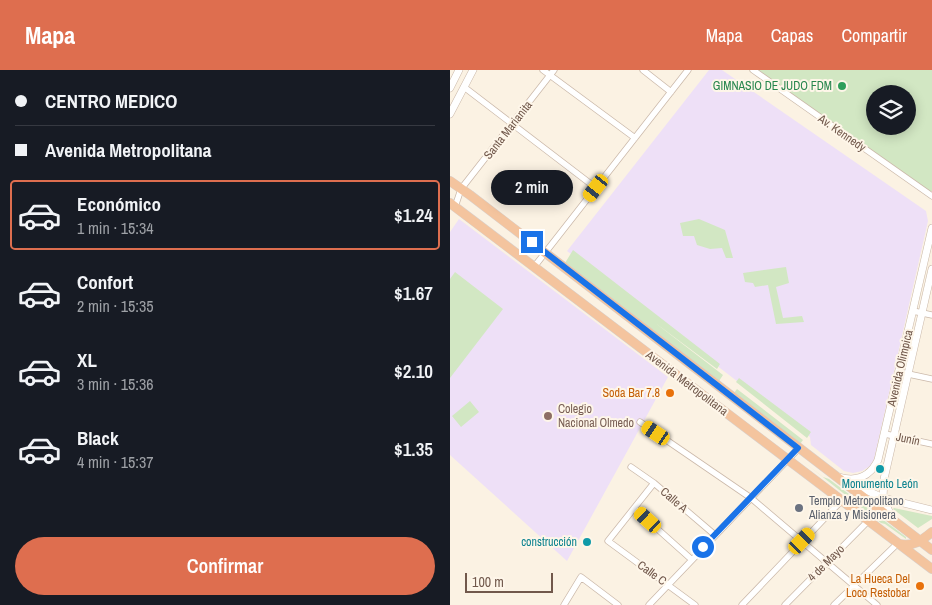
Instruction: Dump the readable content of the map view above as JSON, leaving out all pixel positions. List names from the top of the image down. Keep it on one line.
{"streets":{"highway":["Avenida Metropolitana"],"street":["Santa Marianita","Av. Kennedy","Avenida Olimpica","Junín","Calle A","4 de Mayo","Calle C"]},"crossings":[["Santa Marianita","Avenida Metropolitana"],["Avenida Olimpica","Avenida Metropolitana"],["Avenida Olimpica","Junín"],["Avenida Metropolitana","4 de Mayo"]],"places":["GIMNASIO DE JUDO FDM","Soda Bar 7.8","Colegio Nacional Olmedo","Monumento León","Templo Metropolitano Alianza y Misionera","construcción","La Hueca Del Loco Restobar"],"scale_bar":"100 m","page":{"header":"Mapa","nav":["Mapa","Capas","Compartir"],"banner":["CENTRO MEDICO","Avenida Metropolitana"],"bubble":"2 min","list":[{"name":"Económico","note":"1 min · 15:34","value":"$1.24"},{"name":"Confort","note":"2 min · 15:35","value":"$1.67"},{"name":"XL","note":"3 min · 15:36","value":"$2.10"},{"name":"Black","note":"4 min · 15:37","value":"$1.35"}],"buttons":"Confirmar","scale":"100 m"}}
